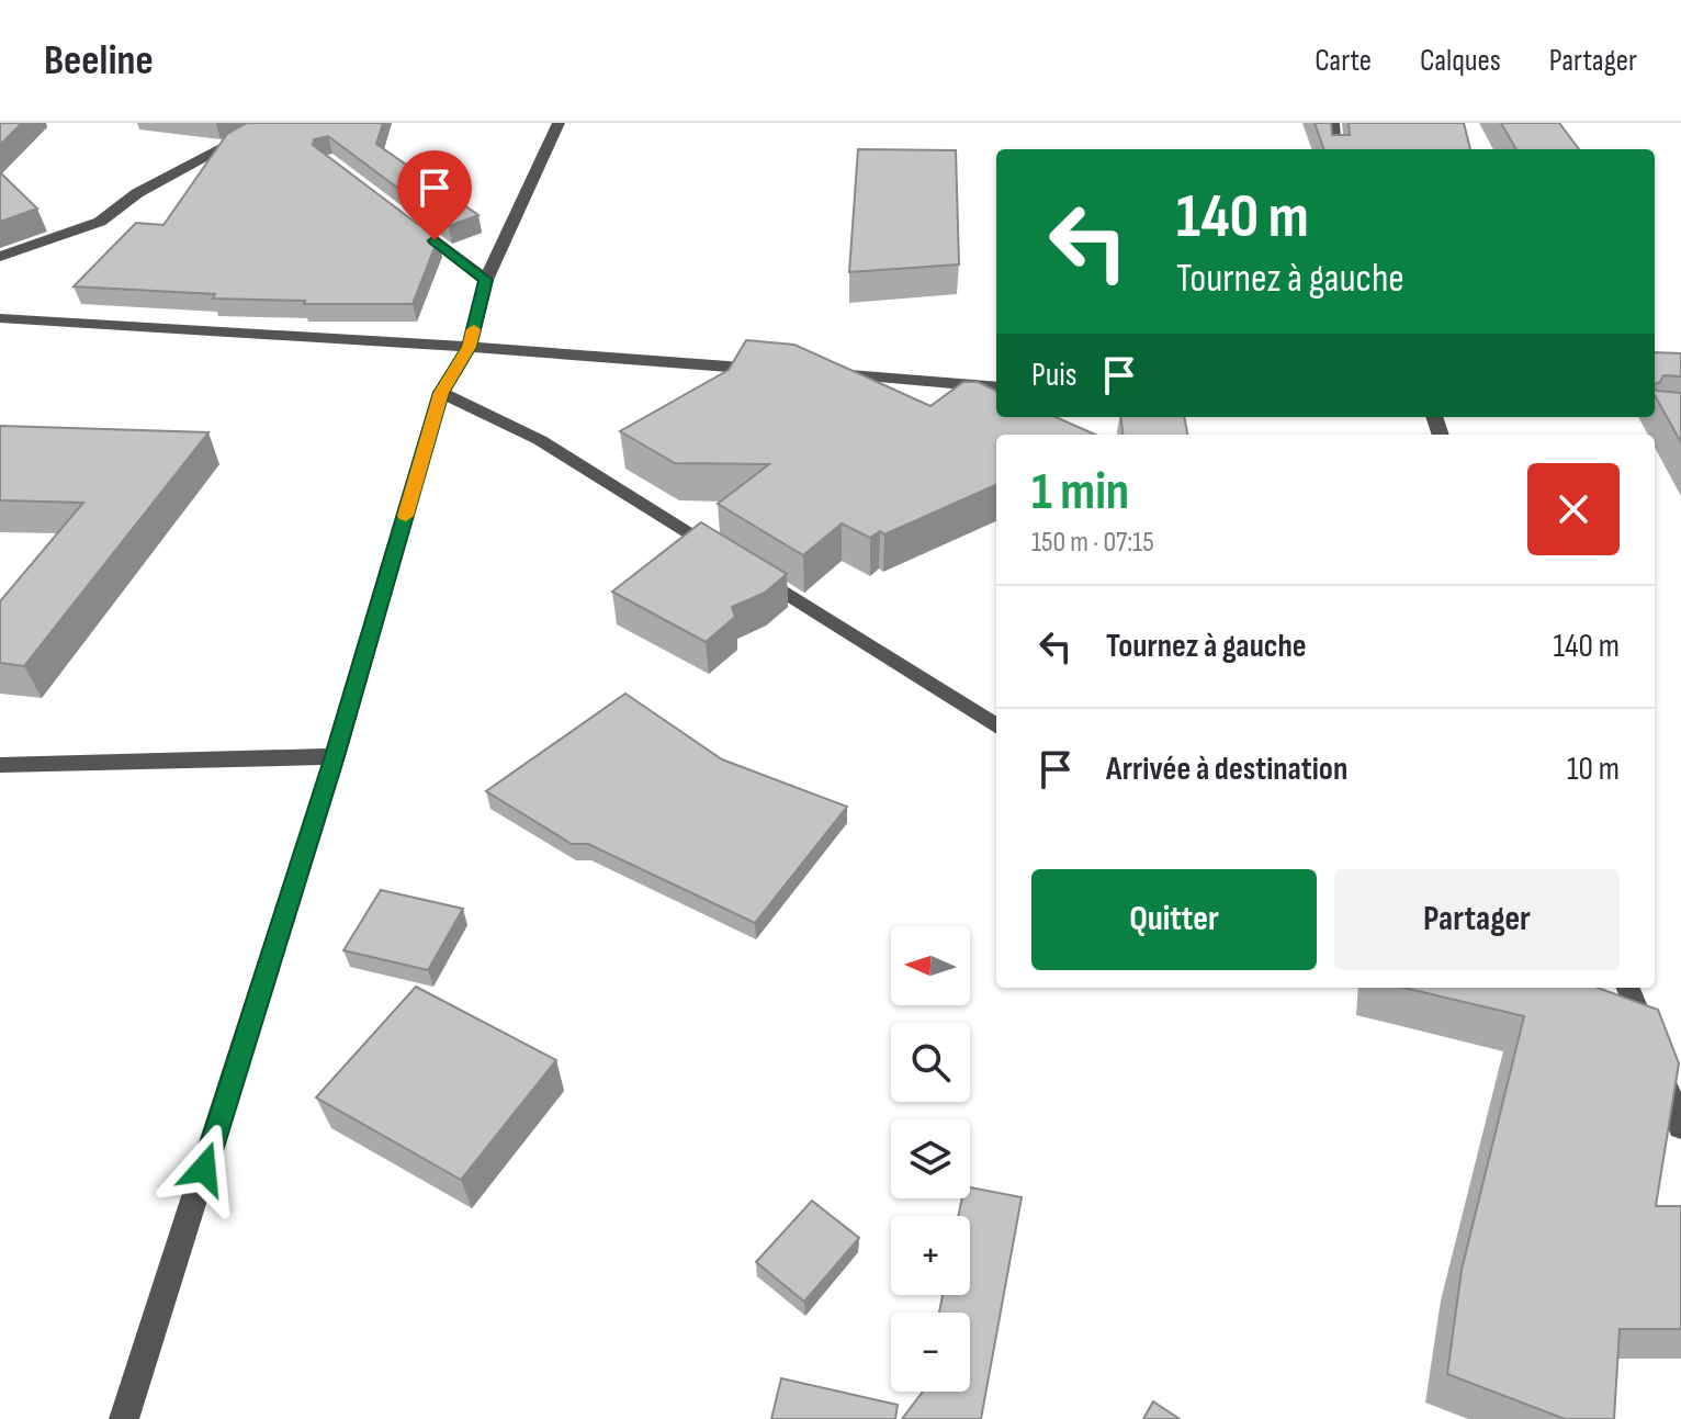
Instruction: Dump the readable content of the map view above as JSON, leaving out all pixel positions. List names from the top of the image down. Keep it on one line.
{"north":"left","page":{"header":"Beeline","nav":["Carte","Calques","Partager"],"turn":["140 m","Tournez à gauche"],"then":"Puis","heading":["1 min","150 m · 07:15"],"list":[{"name":"Tournez à gauche","value":"140 m"},{"name":"Arrivée à destination","value":"10 m"}],"buttons":["Quitter","Partager"],"map_buttons":["+","−"]}}
